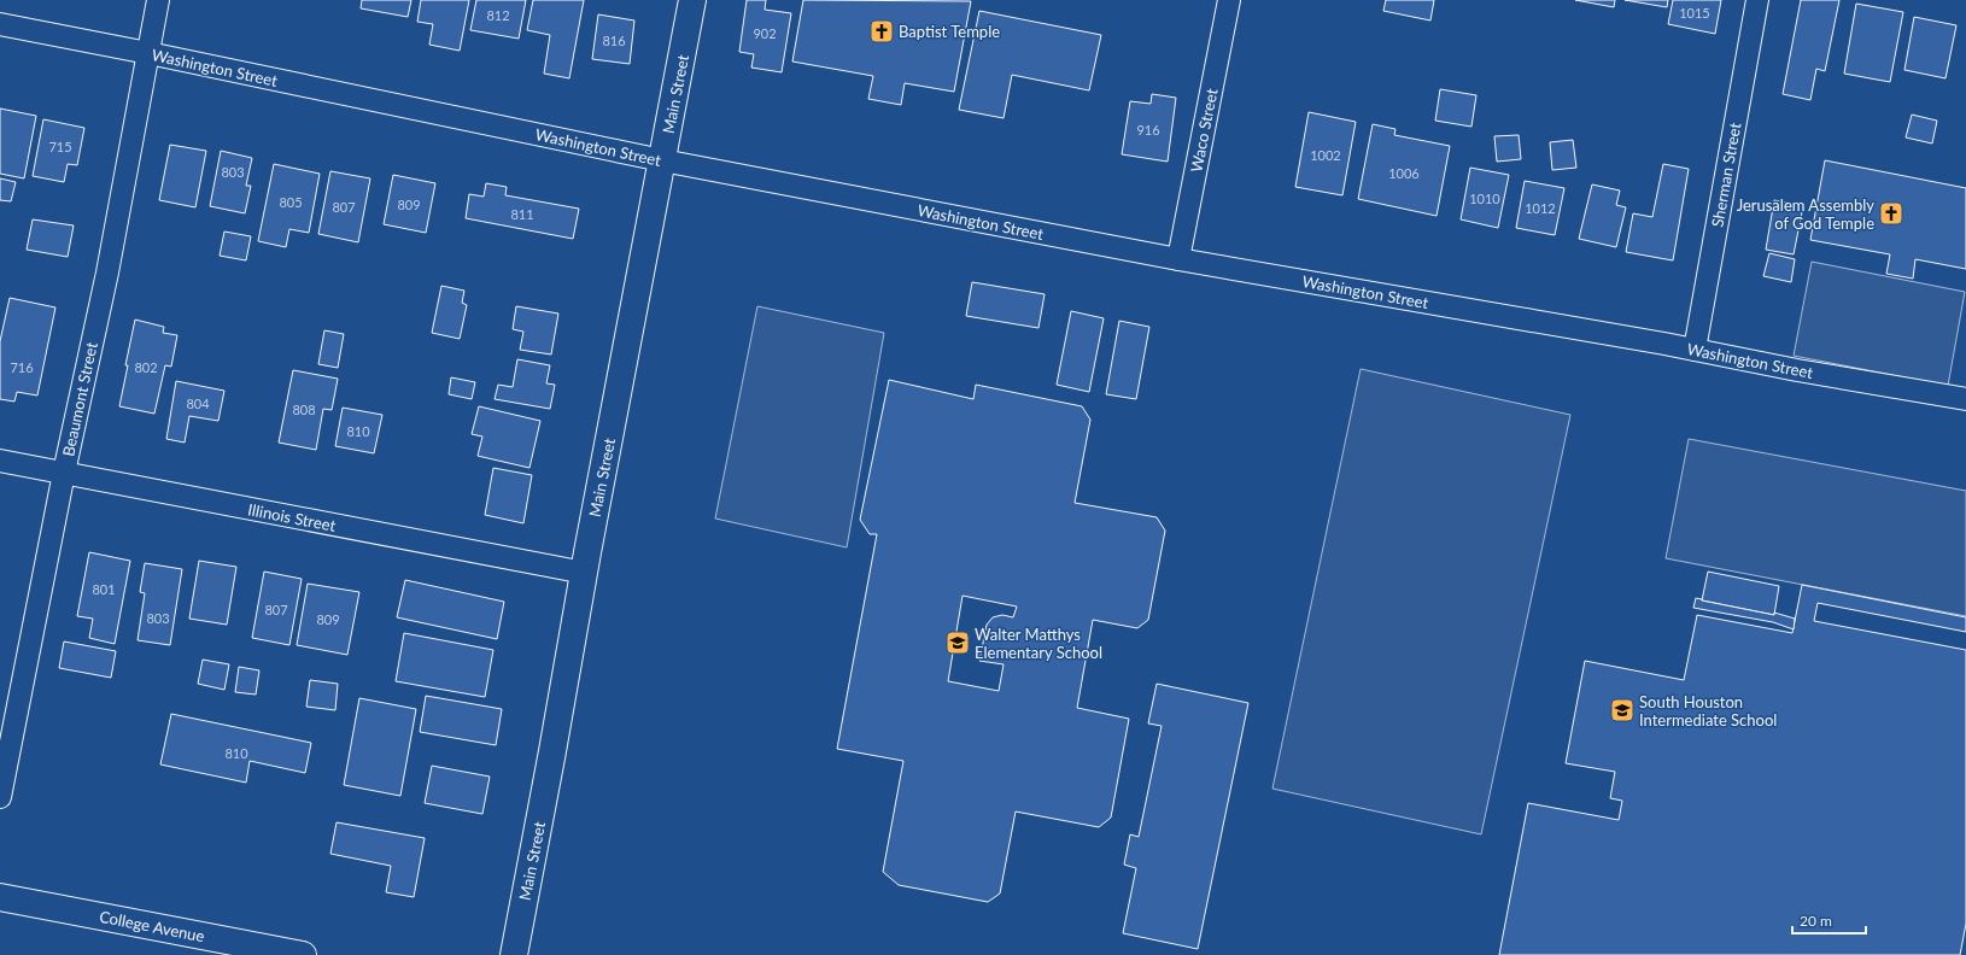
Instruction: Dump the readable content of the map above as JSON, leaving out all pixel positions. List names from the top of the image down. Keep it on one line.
{"streets":{"street":["Washington Street","Main Street","Waco Street","Sherman Street","Beaumont Street","Illinois Street","College Avenue"]},"crossings":[["Washington Street","Main Street"],["Washington Street","Waco Street"],["Washington Street","Sherman Street"],["Washington Street","Beaumont Street"],["Main Street","Illinois Street"],["Beaumont Street","Illinois Street"]],"places":{"church":["Baptist Temple","Jerusalem Assembly of God Temple"],"school or university":["Walter Matthys Elementary School","South Houston Intermediate School"]},"house_numbers":["1015","812","902","816","916","715","1002","803","1006","1010","805","809","807","1012","811","716","802","804","808","810","801","807","803","809","810"],"scale_bar":"20 m"}
